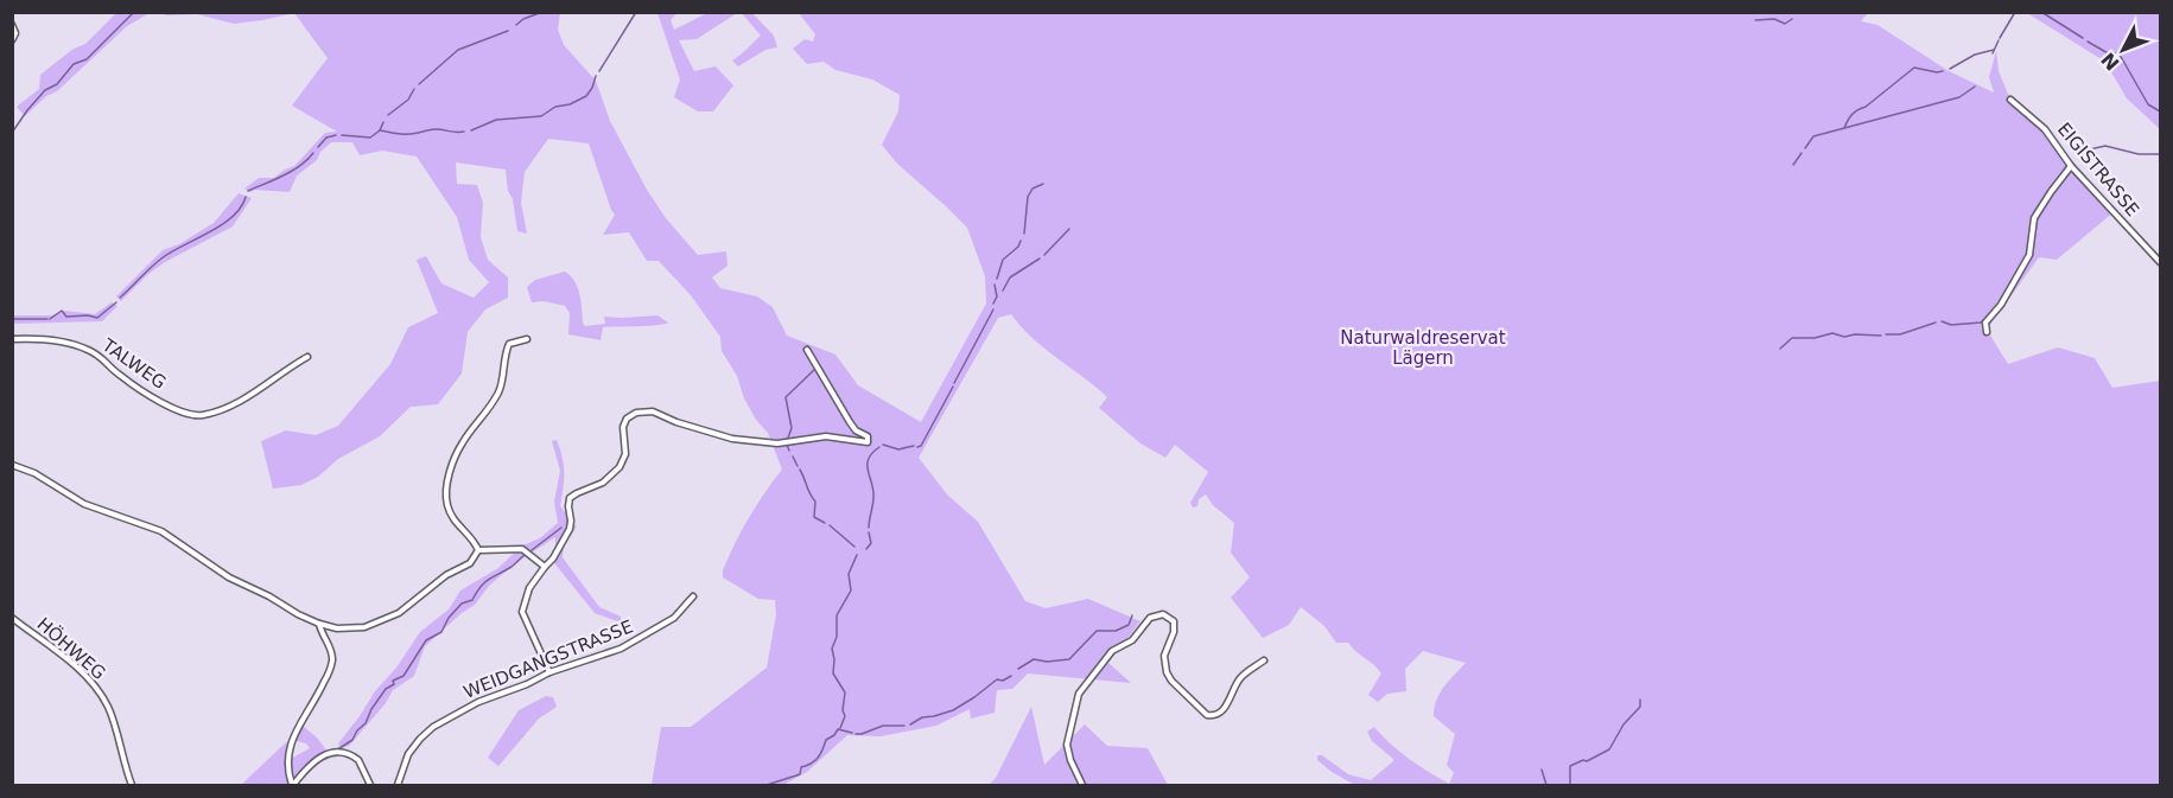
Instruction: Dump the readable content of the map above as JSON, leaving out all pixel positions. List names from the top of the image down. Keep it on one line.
{"streets":{"street":["EIGISTRASSE","TALWEG","HÖHWEG","WEIDGANGSTRASSE"]},"parks":["Naturwaldreservat Lägern"],"north":"bottom left"}
